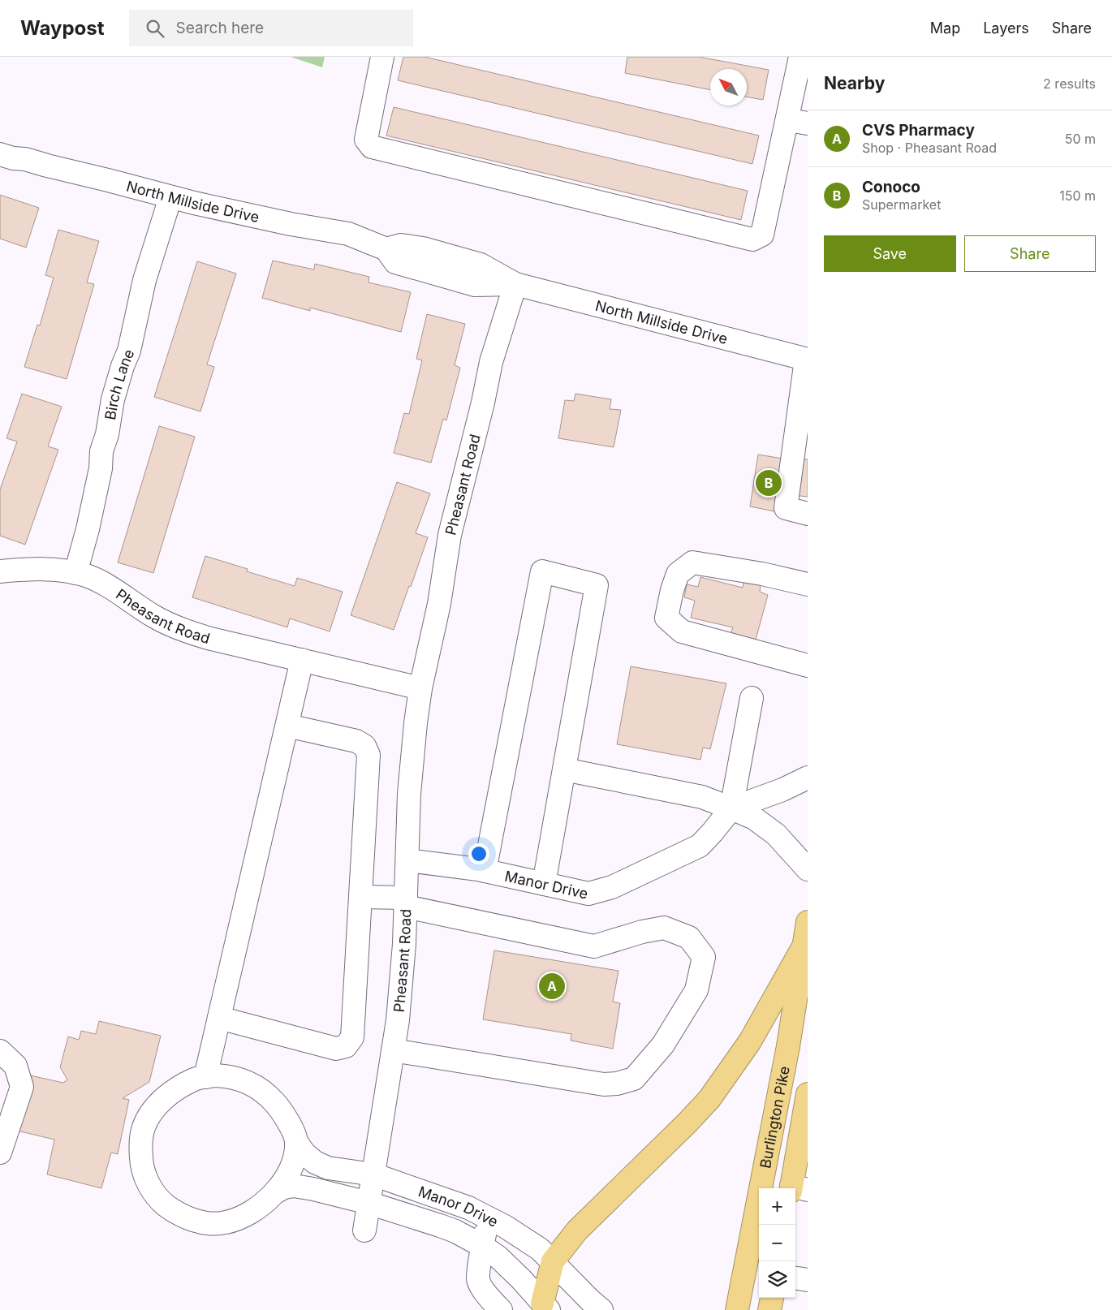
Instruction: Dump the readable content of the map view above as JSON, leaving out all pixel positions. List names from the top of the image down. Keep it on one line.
{"streets":{"highway":["Burlington Pike"],"street":["North Millside Drive","Birch Lane","Pheasant Road","Manor Drive"]},"crossings":[["North Millside Drive","Birch Lane"],["North Millside Drive","Pheasant Road"],["Birch Lane","Pheasant Road"],["Pheasant Road","Manor Drive"]],"north":"top left","page":{"header":"Waypost","search":"Search here","nav":["Map","Layers","Share"],"heading":["Nearby","2 results"],"list":[{"mark":"A","name":"CVS Pharmacy","note":"Shop · Pheasant Road","value":"50 m"},{"mark":"B","name":"Conoco","note":"Supermarket","value":"150 m"}],"buttons":["Save","Share"],"pins":["B","A"],"map_buttons":["+","−"]}}
